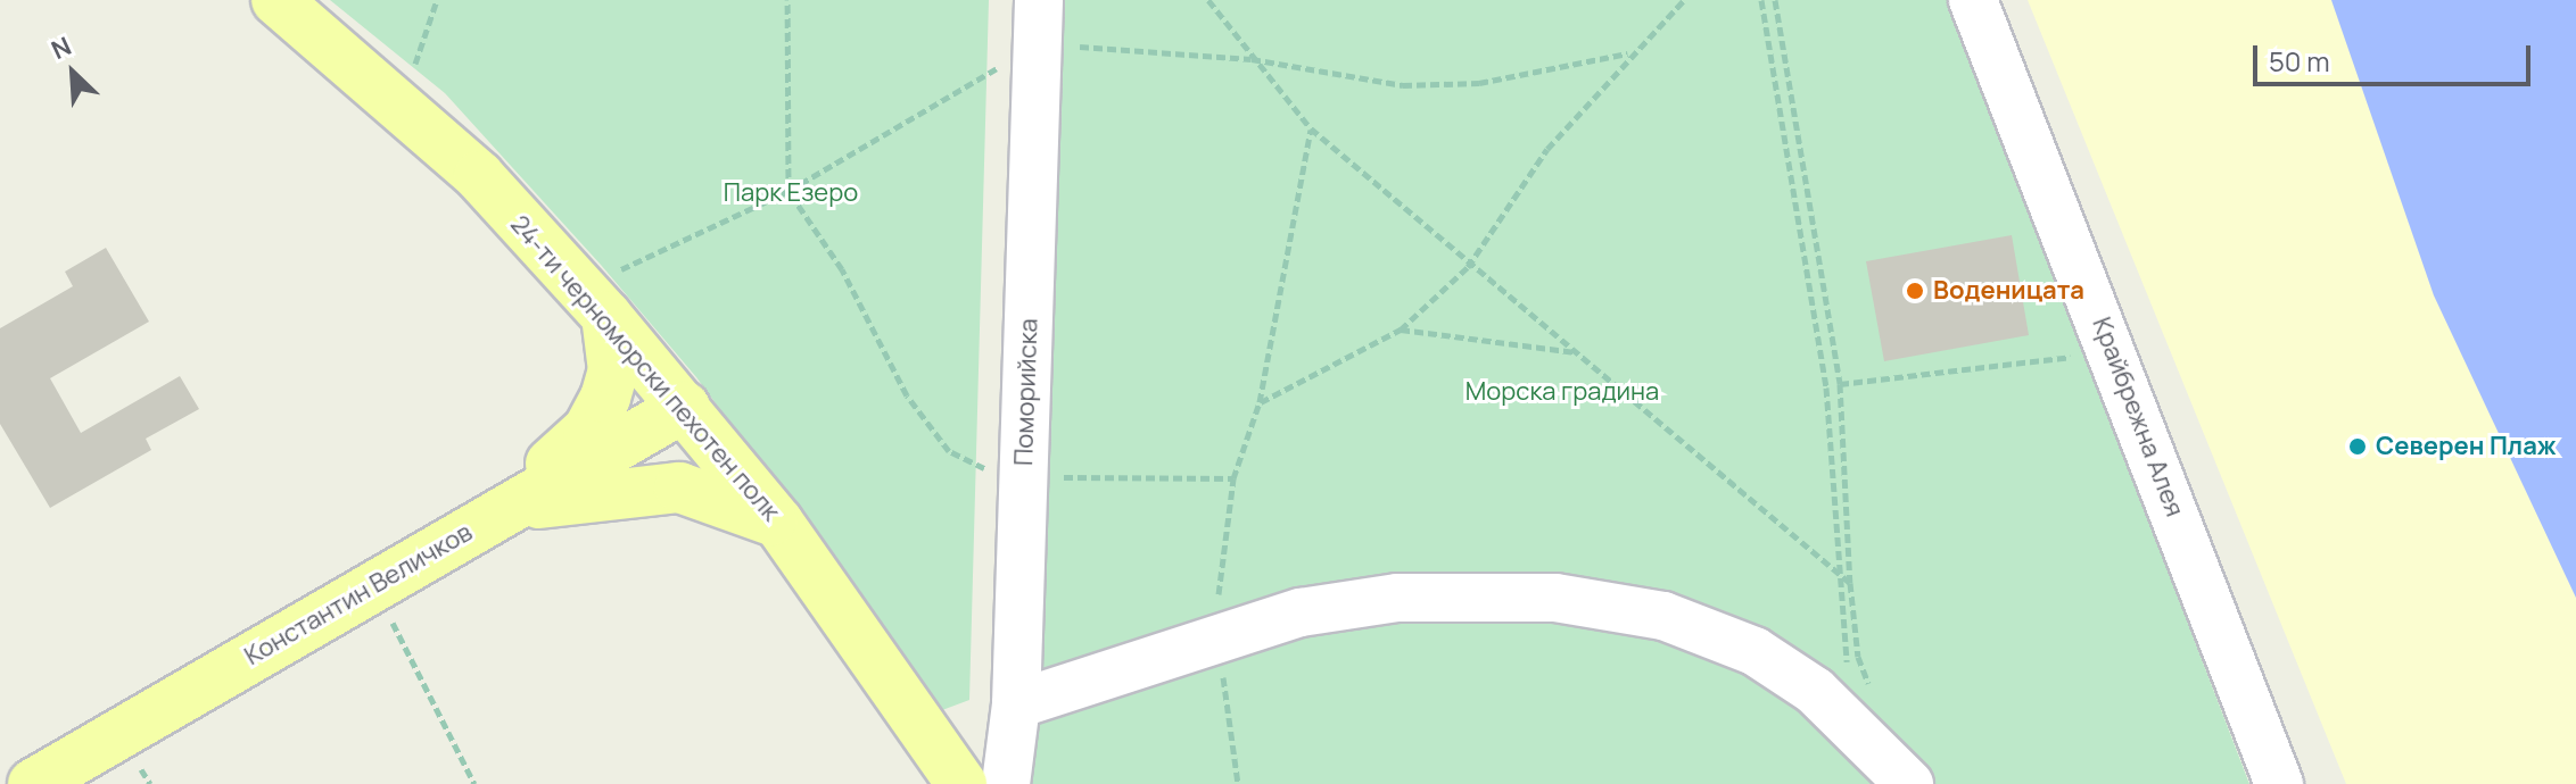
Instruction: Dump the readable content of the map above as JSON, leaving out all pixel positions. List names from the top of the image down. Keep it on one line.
{"streets":{"main road":["24-ти черноморски пехотен полк","Константин Величков"],"street":["Поморийска","Крайбрежна Алея"]},"crossings":[["24-ти черноморски пехотен полк","Константин Величков"]],"parks":["Парк Езеро","Морска градина"],"places":["Воденицата","Северен Плаж"],"scale_bar":"50 m","north":"top left"}
